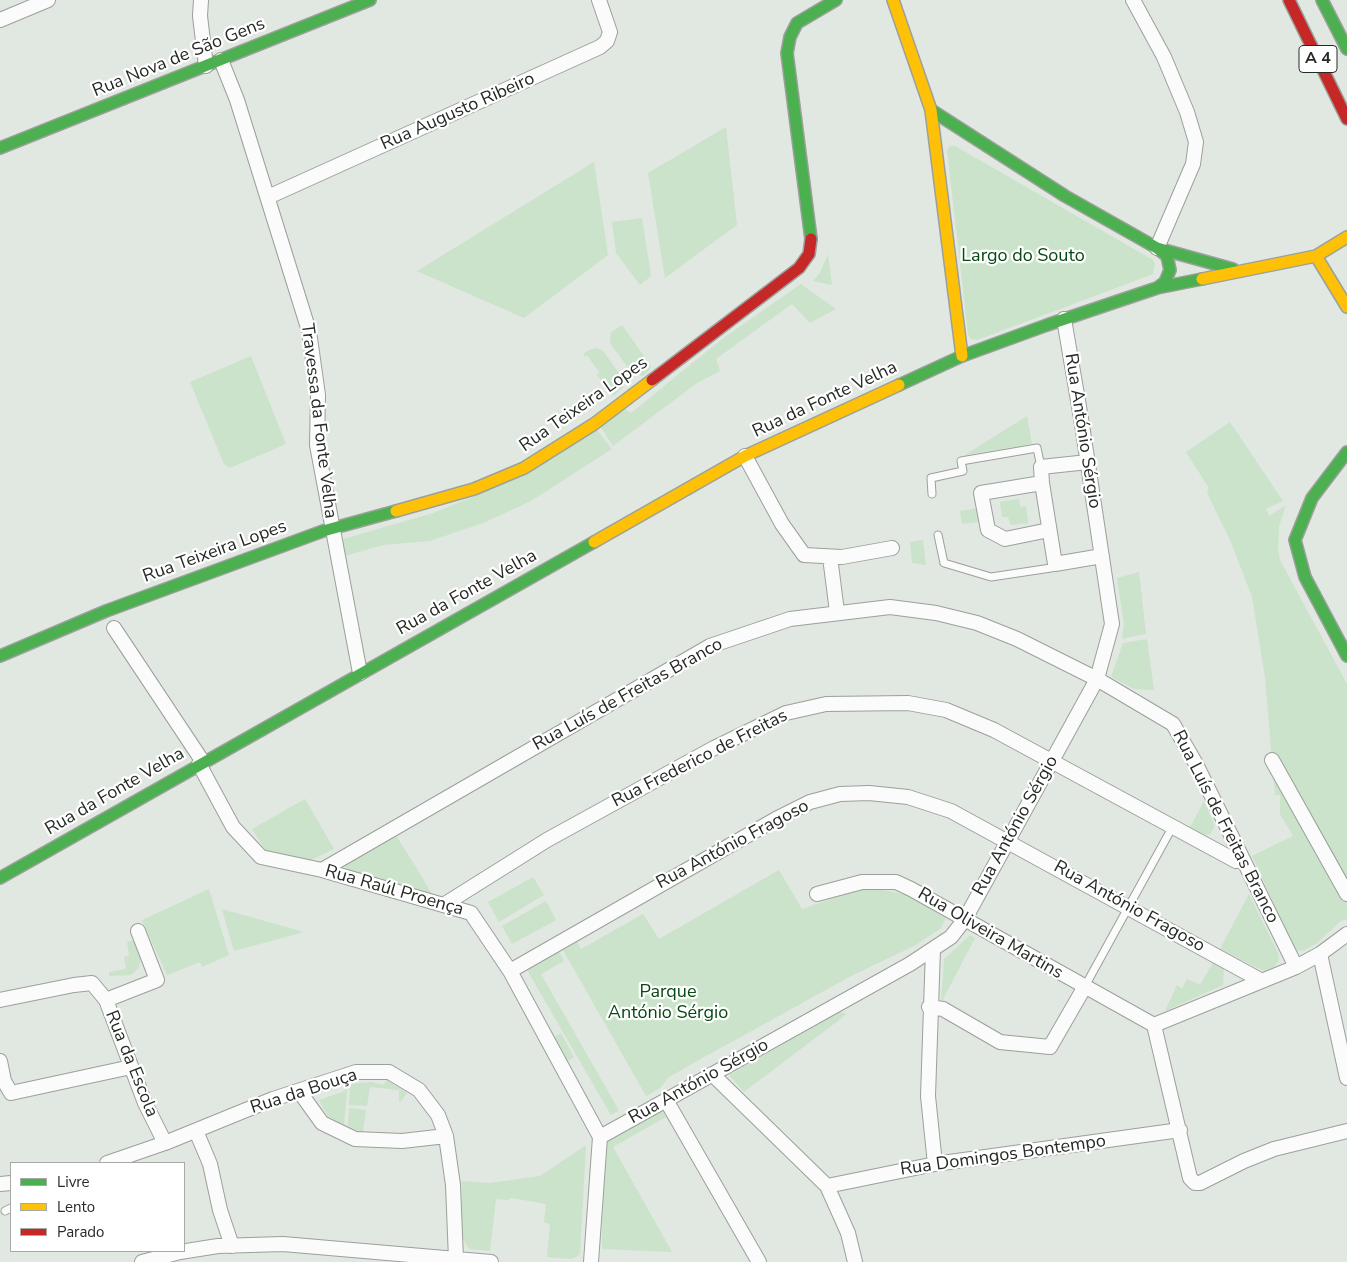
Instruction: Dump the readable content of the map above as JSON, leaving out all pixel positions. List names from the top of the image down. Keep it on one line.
{"streets":{"main road":["Rua Nova de São Gens","A 4","Rua da Fonte Velha","Rua Teixeira Lopes"],"street":["Rua Augusto Ribeiro","Travessa da Fonte Velha","Rua António Sérgio","Rua Luís de Freitas Branco","Rua Frederico de Freitas","Rua António Fragoso","Rua Raúl Proença","Rua Oliveira Martins","Rua da Escola","Rua da Bouça","Rua Domingos Bontempo"]},"crossings":[["Rua Nova de São Gens","Travessa da Fonte Velha"],["Rua Augusto Ribeiro","Travessa da Fonte Velha"],["Rua da Fonte Velha","Travessa da Fonte Velha"],["Rua da Fonte Velha","Rua Raúl Proença"],["Rua Teixeira Lopes","Travessa da Fonte Velha"],["Rua António Sérgio","Rua Luís de Freitas Branco"],["Rua António Sérgio","Rua Frederico de Freitas"],["Rua António Sérgio","Rua António Fragoso"],["Rua António Sérgio","Rua Raúl Proença"],["Rua António Sérgio","Rua Oliveira Martins"],["Rua Luís de Freitas Branco","Rua Frederico de Freitas"],["Rua Luís de Freitas Branco","Rua Raúl Proença"],["Rua Frederico de Freitas","Rua Raúl Proença"],["Rua António Fragoso","Rua Raúl Proença"],["Rua da Escola","Rua da Bouça"]],"parks":["Largo do Souto","Parque António Sérgio"],"legend":["Livre","Lento","Parado"]}
